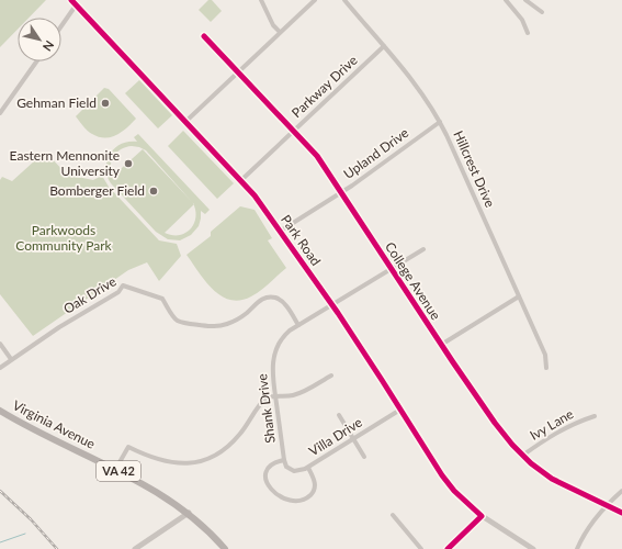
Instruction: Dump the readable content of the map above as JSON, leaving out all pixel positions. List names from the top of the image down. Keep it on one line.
{"streets":{"main road":["Virginia Avenue","VA 42"],"street":["Parkway Drive","Upland Drive","Hillcrest Drive","Park Road","College Avenue","Oak Drive","Shank Drive","Ivy Lane","Villa Drive"]},"crossings":[["Parkway Drive","Hillcrest Drive"],["Parkway Drive","Park Road"],["Parkway Drive","College Avenue"],["Upland Drive","Hillcrest Drive"],["Upland Drive","Park Road"],["Upland Drive","College Avenue"],["Park Road","Shank Drive"],["Park Road","Villa Drive"],["College Avenue","Shank Drive"],["College Avenue","Ivy Lane"],["Oak Drive","Shank Drive"],["Shank Drive","Villa Drive"]],"parks":["Parkwoods Community Park"],"places":["Gehman Field","Eastern Mennonite University","Bomberger Field"],"north":"bottom right"}
